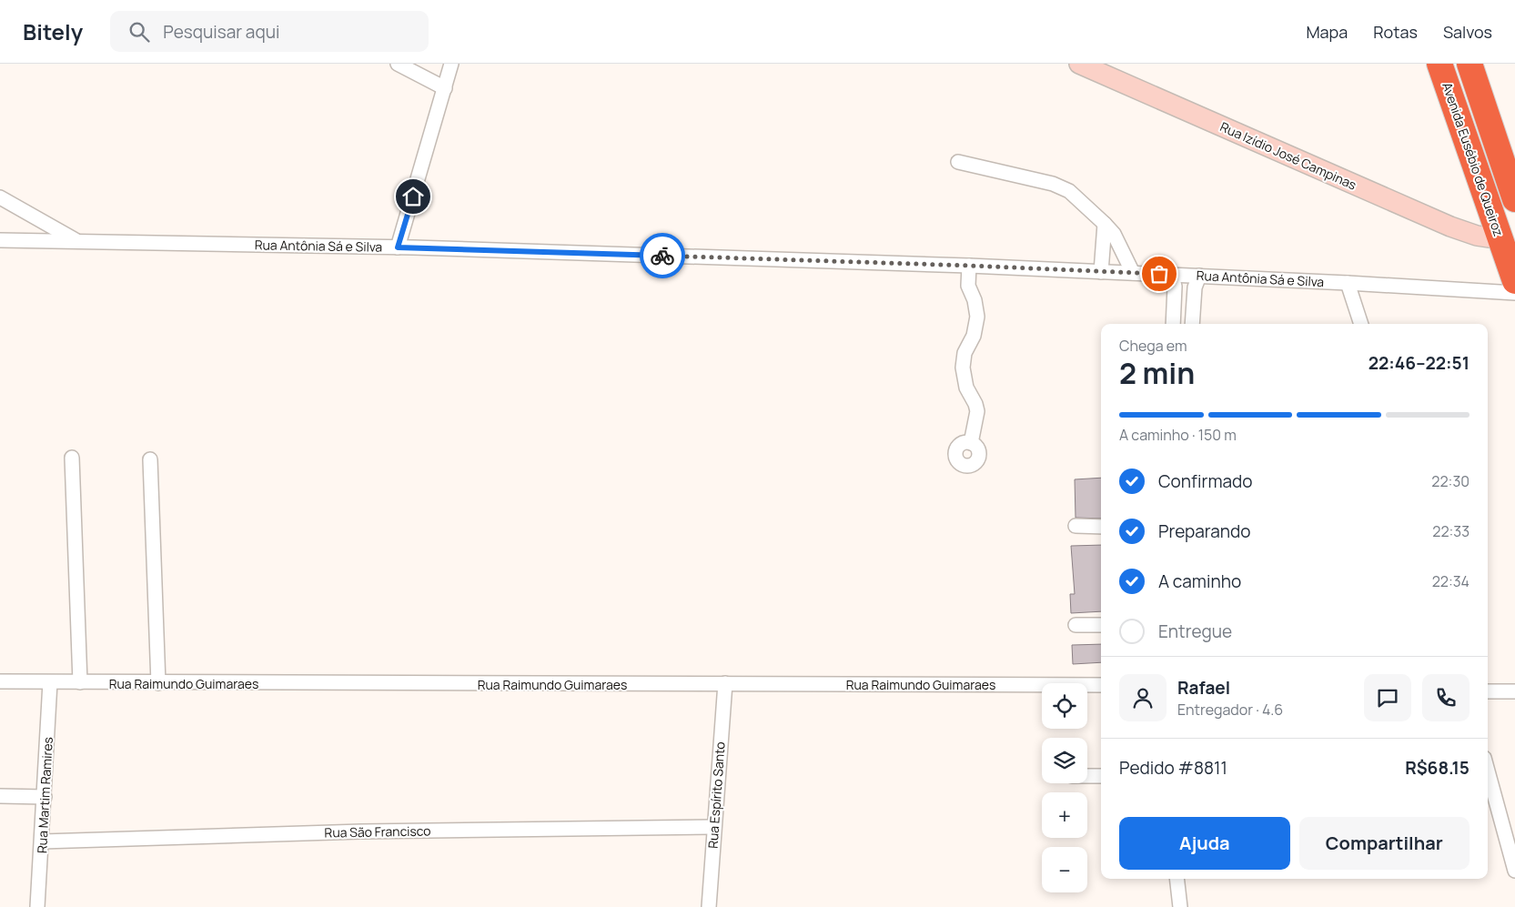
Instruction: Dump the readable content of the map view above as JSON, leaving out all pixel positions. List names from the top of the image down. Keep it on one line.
{"streets":{"highway":["Avenida Eusébio de Queiroz"],"street":["Rua Izídio José Campinas","Rua Antônia Sá e Silva","Rua Raimundo Guimaraes","Rua Martim Ramires","Rua Espírito Santo","Rua São Francisco"]},"crossings":[["Rua Izídio José Campinas","Avenida Eusébio de Queiroz"],["Rua Raimundo Guimaraes","Rua Martim Ramires"],["Rua Raimundo Guimaraes","Rua Espírito Santo"],["Rua Martim Ramires","Rua São Francisco"],["Rua Espírito Santo","Rua São Francisco"]],"page":{"header":"Bitely","search":"Pesquisar aqui","nav":["Mapa","Rotas","Salvos"],"heading":["2 min","Chega em","22:46–22:51"],"panel":["Rafael","Entregador · 4.6","Pedido #8811","R$68.15"],"bar":"A caminho · 150 m","list":[["Confirmado","22:30"],["Preparando","22:33"],["A caminho","22:34"],"Entregue"],"map_buttons":["+","−"],"buttons":["Ajuda","Compartilhar"]}}
